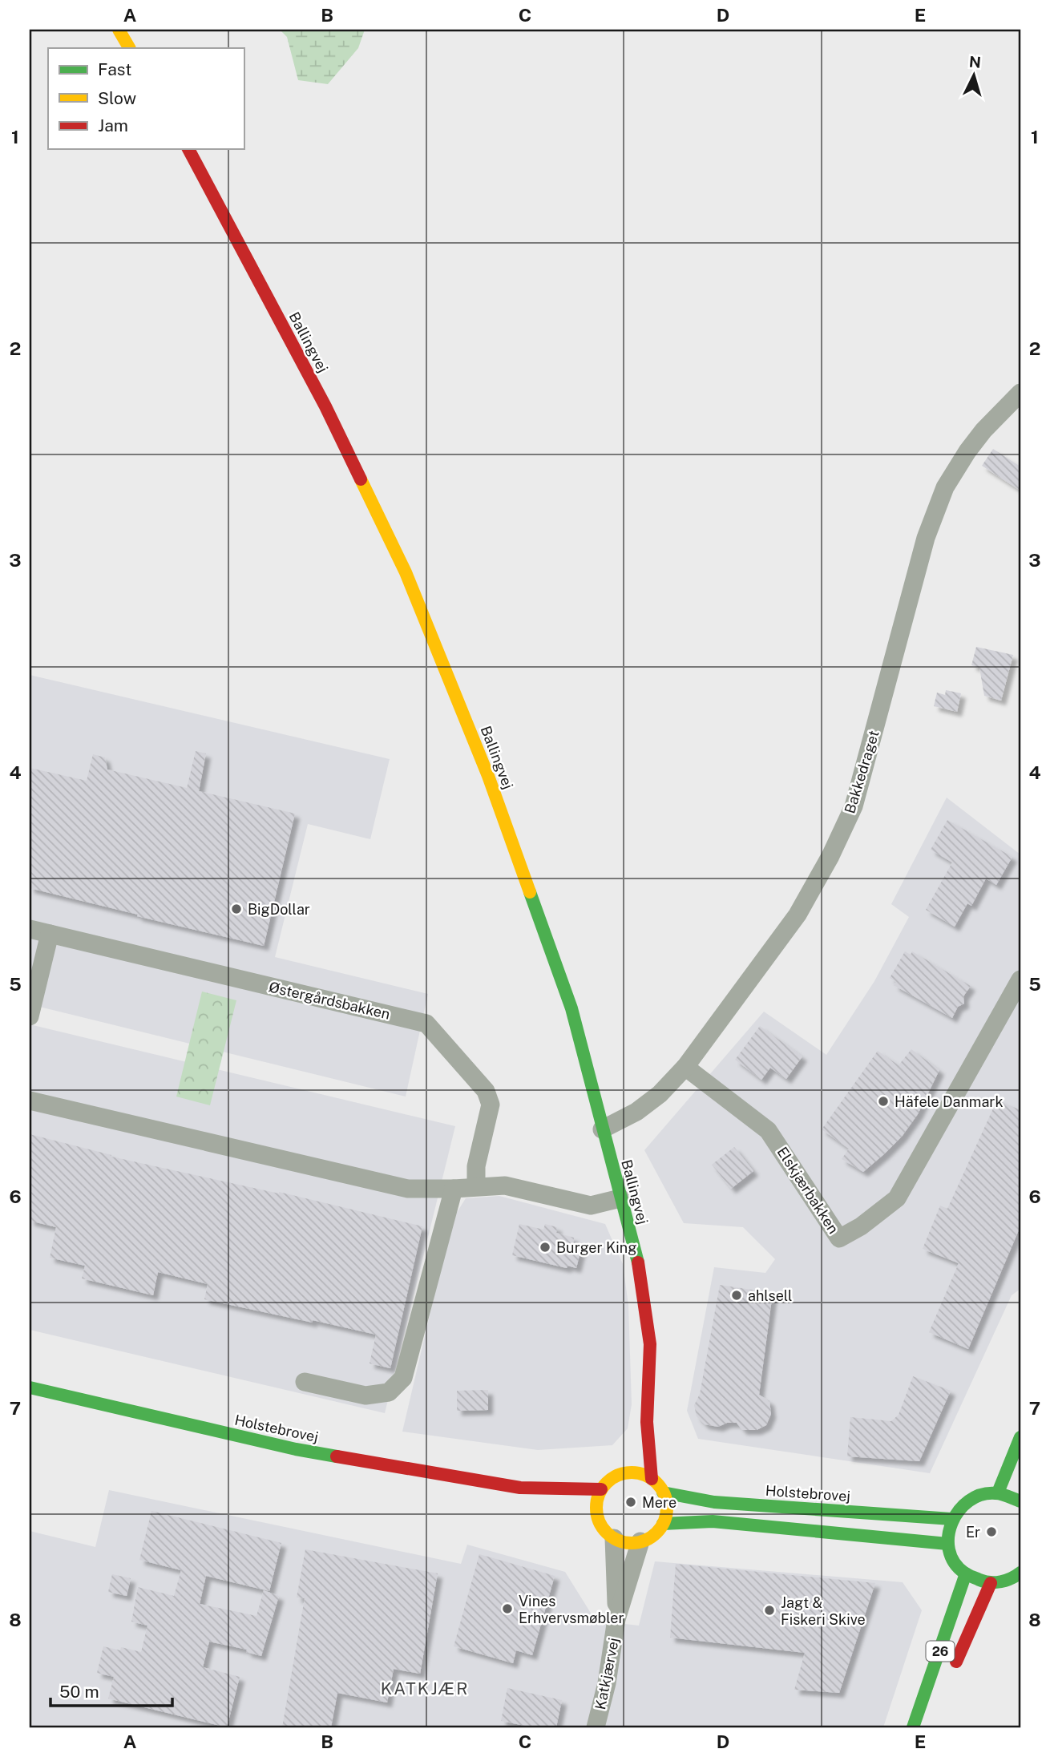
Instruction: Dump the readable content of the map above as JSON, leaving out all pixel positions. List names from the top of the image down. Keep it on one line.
{"streets":{"main road":["Ballingvej","Holstebrovej","26"],"street":["Bakkedraget","Østergårdsbakken","Elskjærbakken","Katkjærvej"]},"crossings":[["Ballingvej","Bakkedraget"],["Ballingvej","Holstebrovej"],["Ballingvej","Katkjærvej"],["Bakkedraget","Elskjærbakken"],["Holstebrovej","Katkjærvej"]],"districts":["KATKJÆR"],"places":["BigDollar","Häfele Danmark","Burger King","ahlsell","Mere","Er","Vines Erhvervsmøbler","Jagt & Fiskeri Skive"],"legend":["Fast","Slow","Jam"],"scale_bar":"50 m","north":"top","grid":{"columns":["A","B","C","D","E"],"rows":["1","2","3","4","5","6","7","8"]}}
